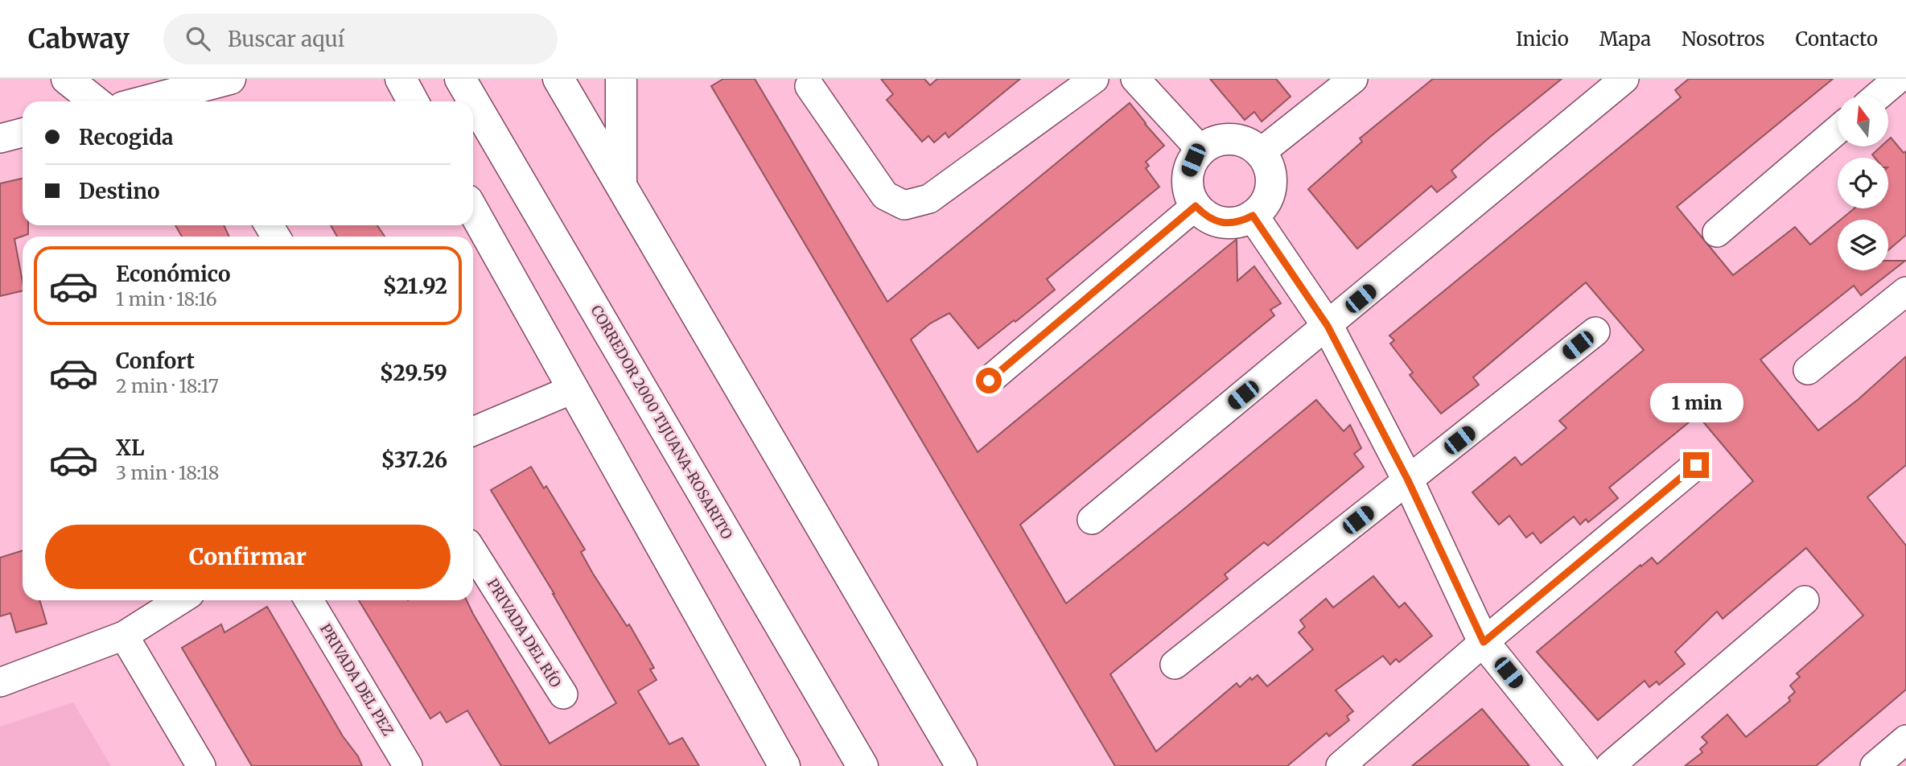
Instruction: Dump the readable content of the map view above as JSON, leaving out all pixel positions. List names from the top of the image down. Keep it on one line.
{"streets":{"main road":["CORREDOR 2000 TIJUANA-ROSARITO"],"street":["PRIVADA DEL RÍO","PRIVADA DEL PEZ"]},"north":"top","page":{"header":"Cabway","search":"Buscar aquí","nav":["Inicio","Mapa","Nosotros","Contacto"],"banner":["Recogida","Destino"],"list":[{"name":"Económico","note":"1 min · 18:16","value":"$21.92"},{"name":"Confort","note":"2 min · 18:17","value":"$29.59"},{"name":"XL","note":"3 min · 18:18","value":"$37.26"}],"bubble":"1 min","buttons":"Confirmar"}}
